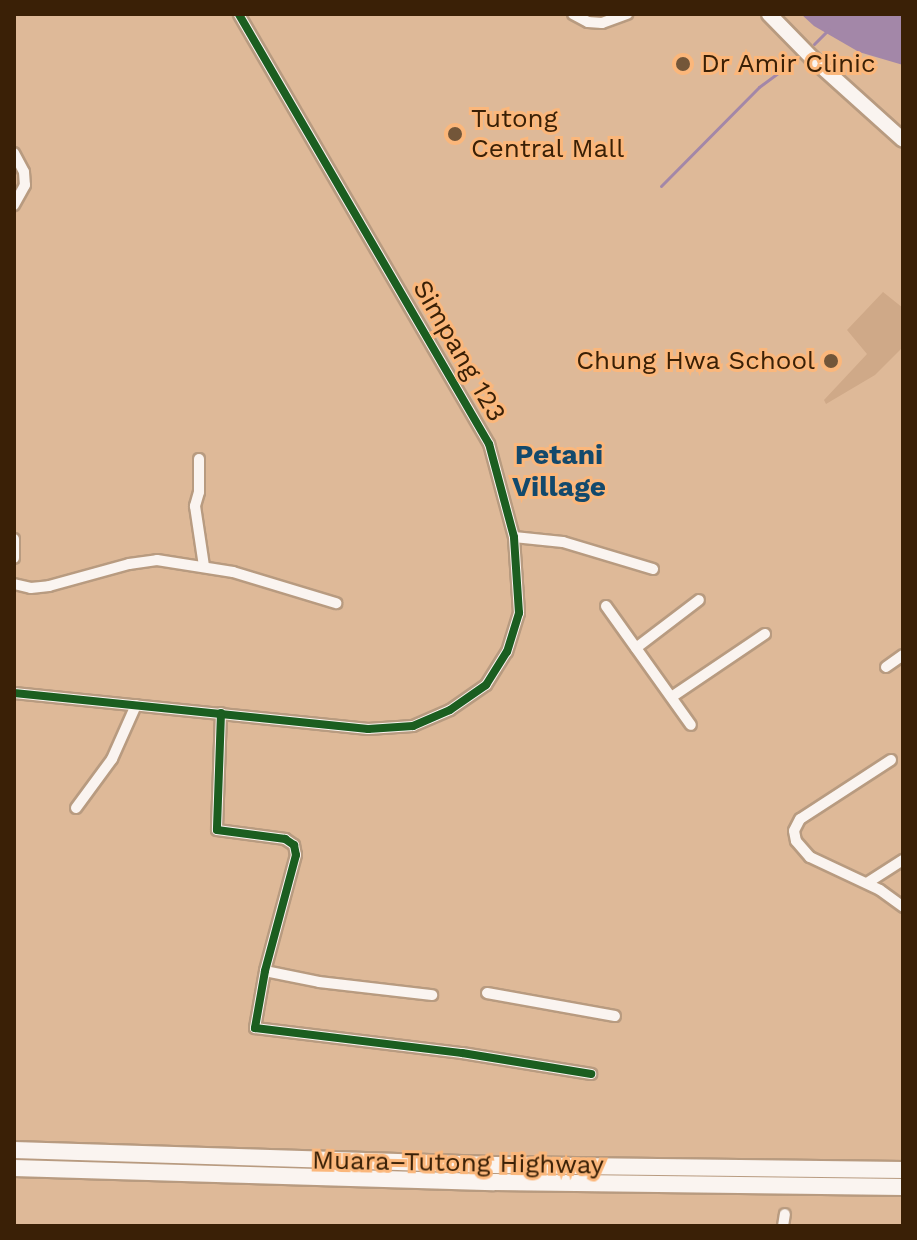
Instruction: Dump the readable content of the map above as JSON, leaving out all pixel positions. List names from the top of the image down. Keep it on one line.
{"streets":{"highway":["Muara–Tutong Highway"],"street":["Simpang 123"]},"districts":["Petani Village"],"places":["Dr Amir Clinic","Tutong Central Mall","Chung Hwa School"]}
